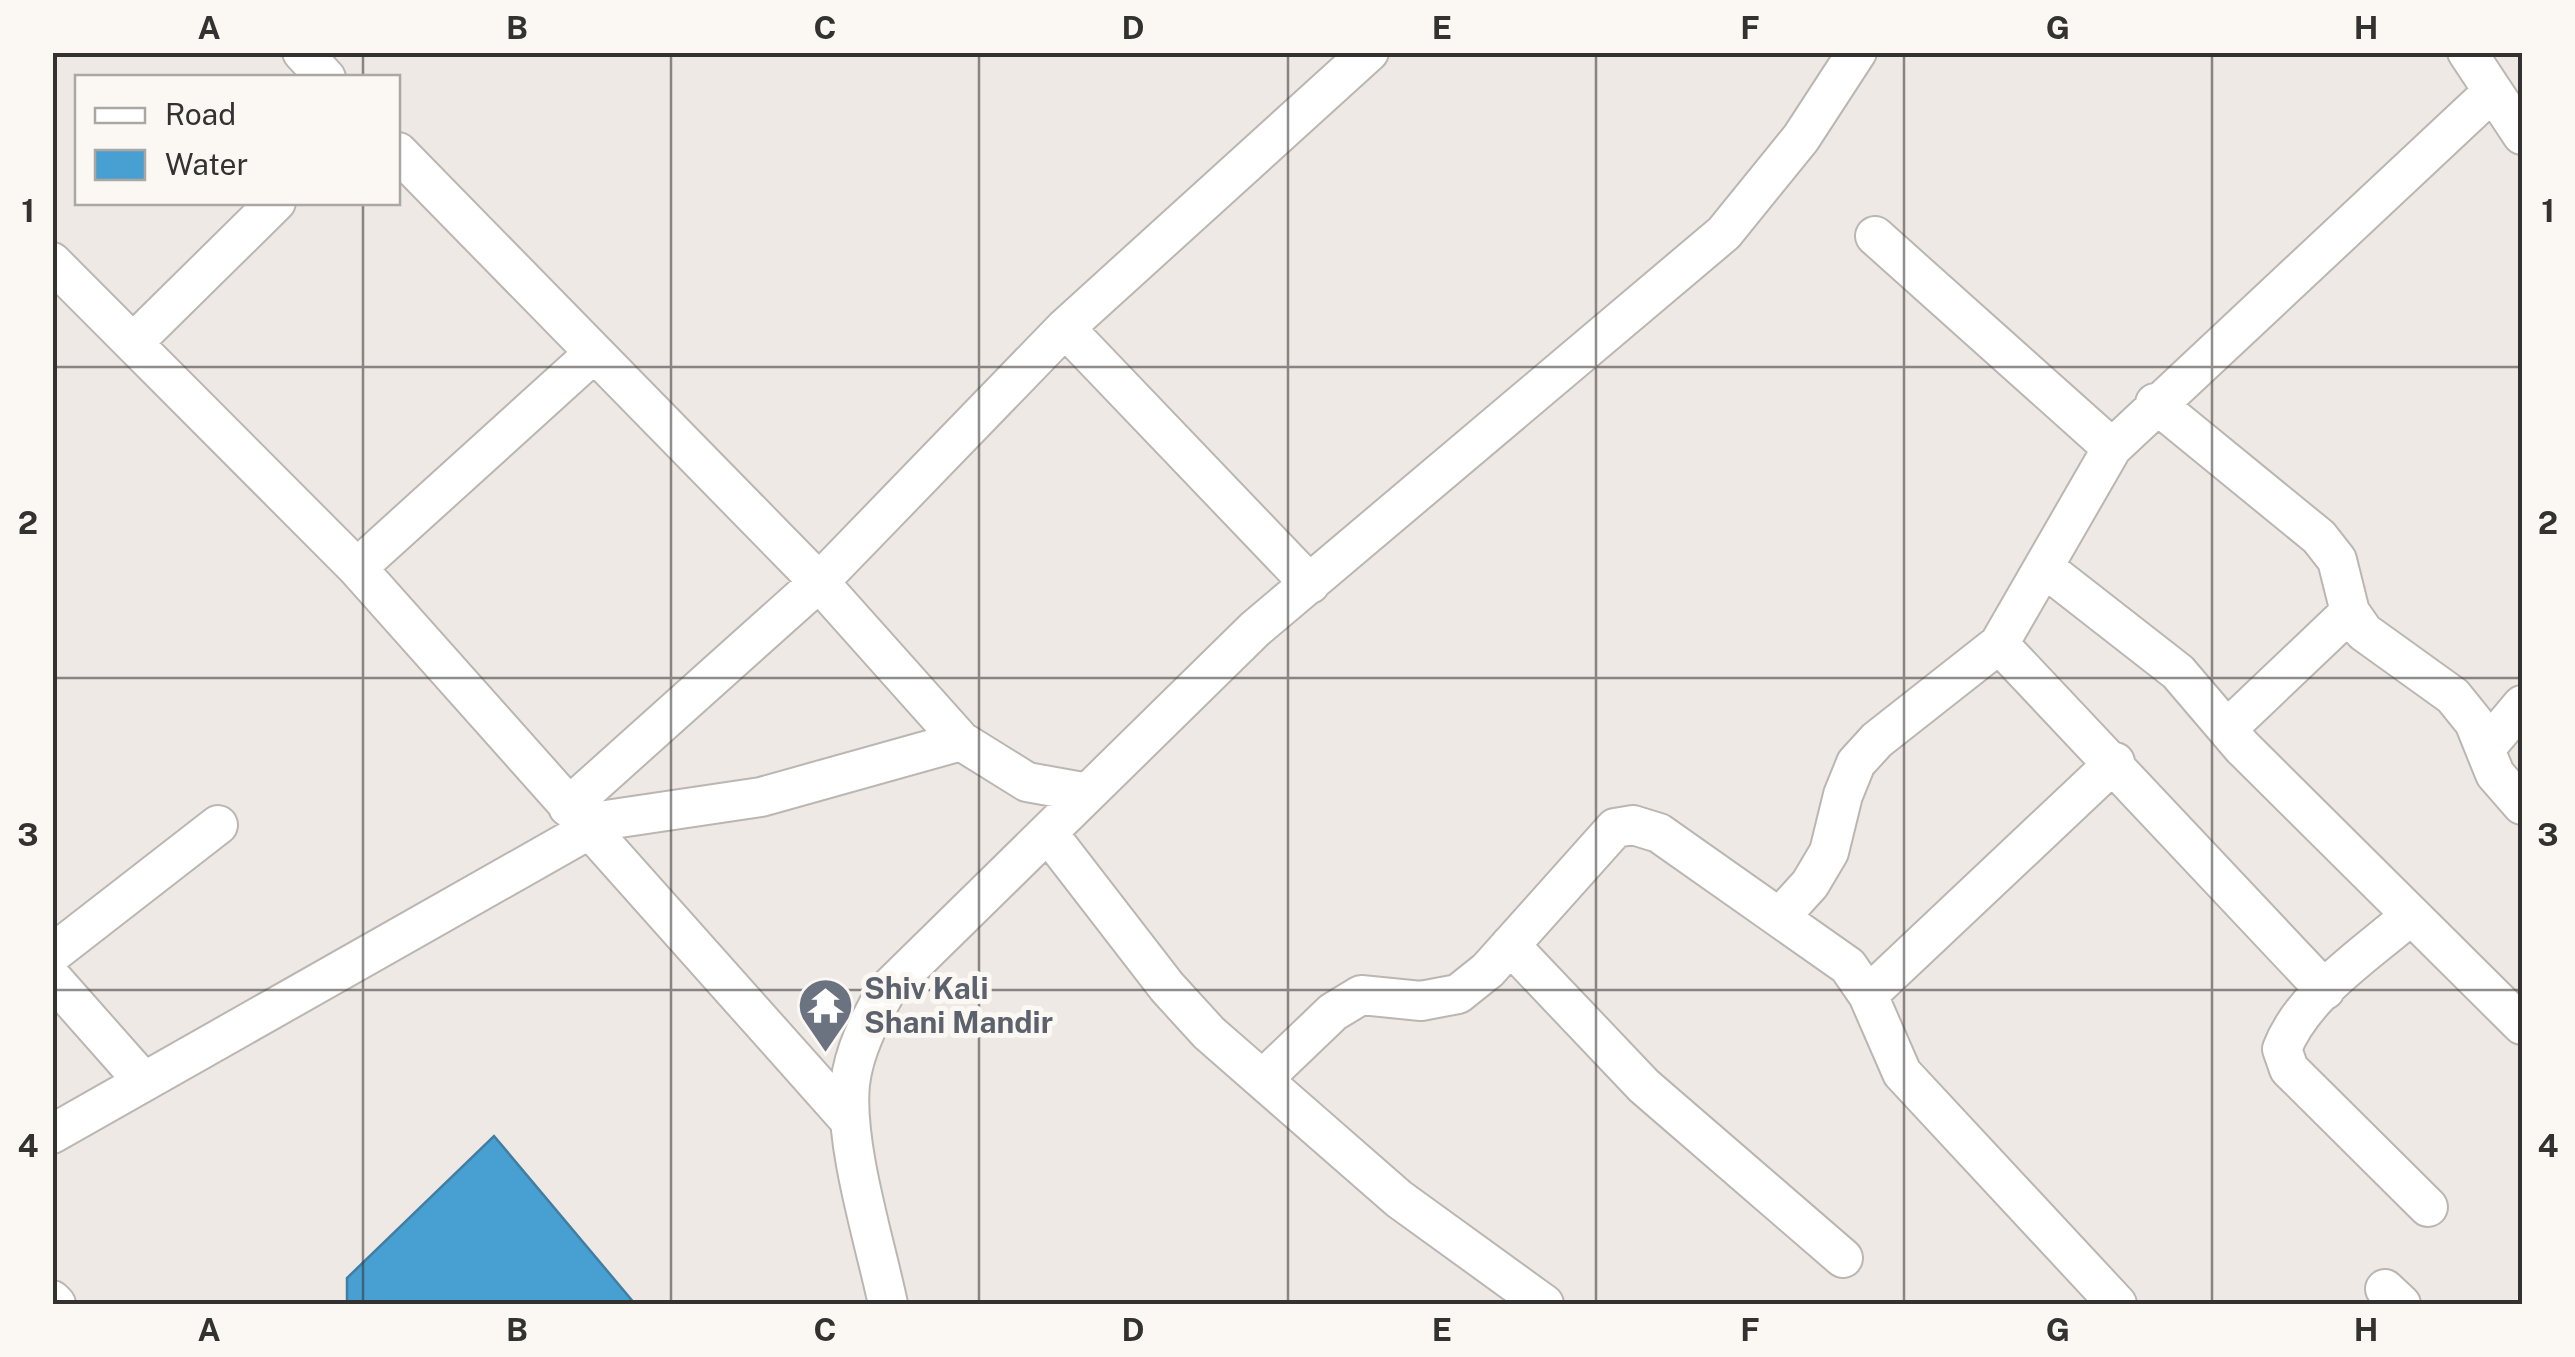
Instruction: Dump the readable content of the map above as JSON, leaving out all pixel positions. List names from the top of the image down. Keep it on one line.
{"places":{"temple":["Shiv Kali Shani Mandir"]},"legend":["Road","Water"],"grid":{"columns":["A","B","C","D","E","F","G","H"],"rows":["1","2","3","4"]}}
